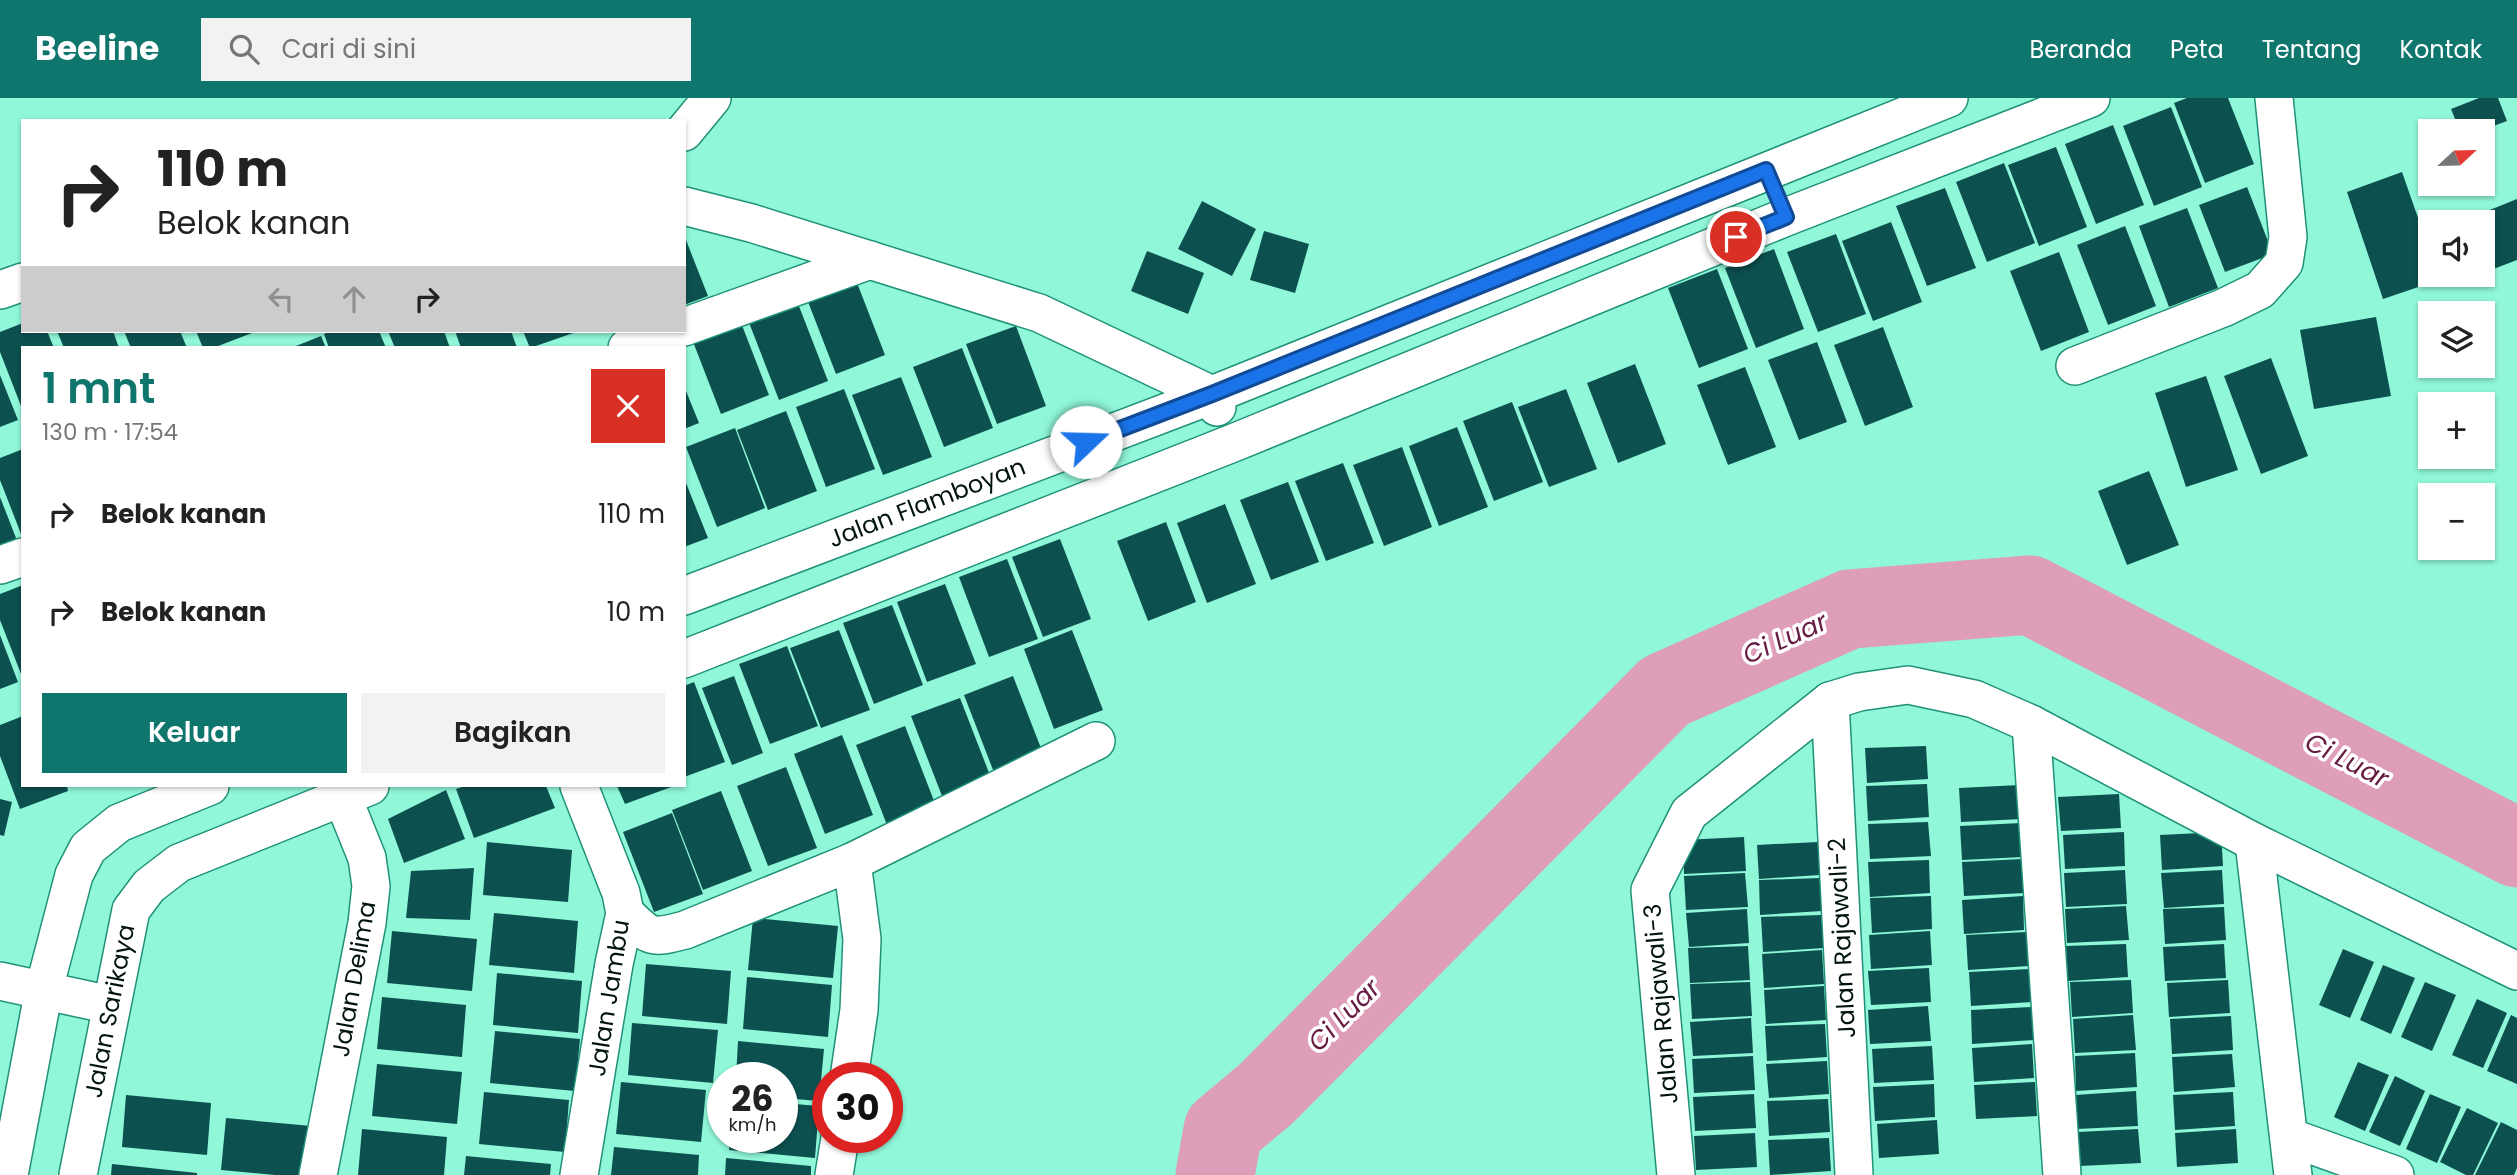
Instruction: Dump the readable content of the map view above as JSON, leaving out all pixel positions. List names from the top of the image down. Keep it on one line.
{"streets":{"street":["Jalan Flamboyan","Jalan Rajawali-2","Jalan Delima","Jalan Jambu","Jalan Rajawali-3","Jalan Sarikaya"]},"crossings":[["Jalan Rajawali-2","Jalan Rajawali-3"],["Jalan Delima","Jalan Sarikaya"]],"water":["Ci Luar"],"north":"right","page":{"header":"Beeline","search":"Cari di sini","nav":["Beranda","Peta","Tentang","Kontak"],"map_buttons":["+","−"],"turn":["110 m","Belok kanan"],"heading":["1 mnt","130 m · 17:54"],"list":[{"name":"Belok kanan","value":"110 m"},{"name":"Belok kanan","value":"10 m"}],"buttons":["Keluar","Bagikan"],"speed":"26 km/h","limit":"30"}}
